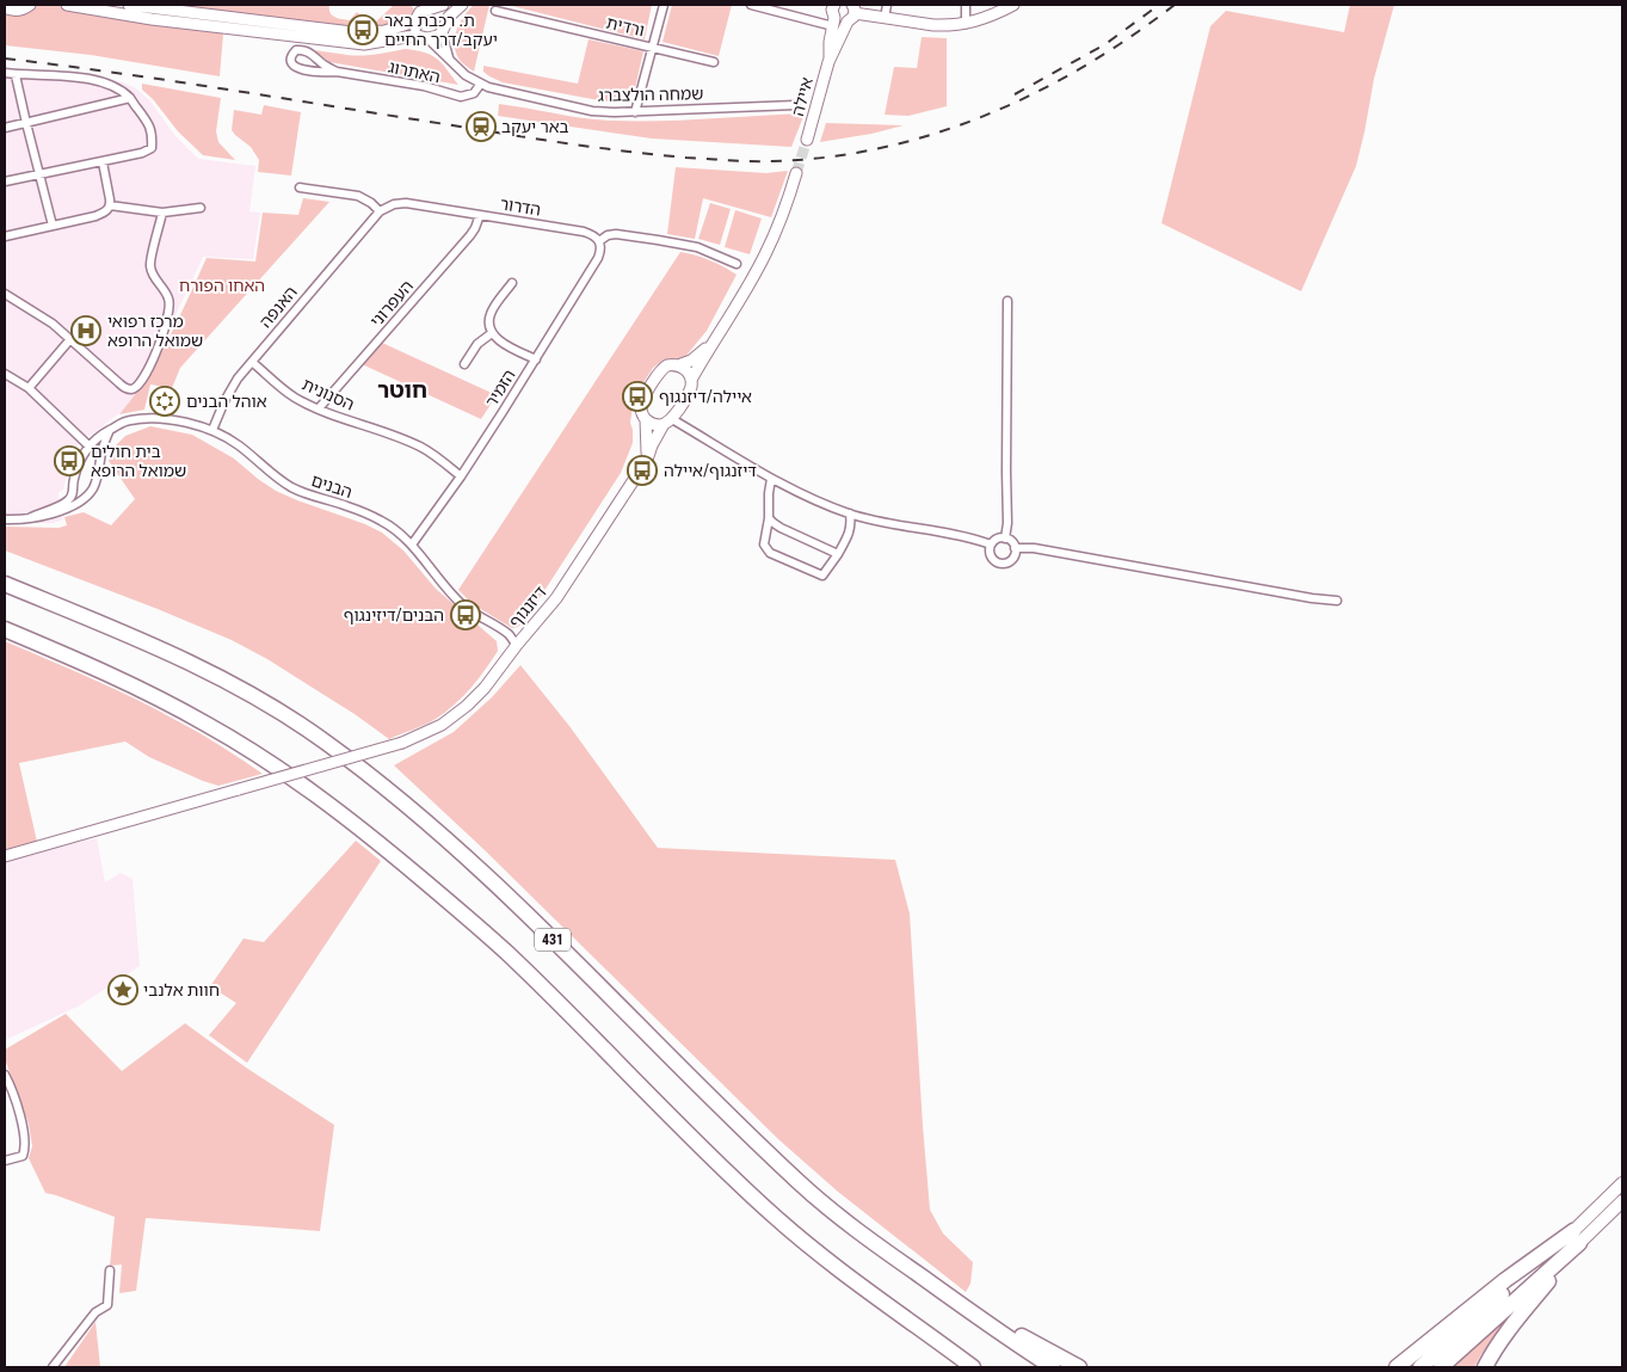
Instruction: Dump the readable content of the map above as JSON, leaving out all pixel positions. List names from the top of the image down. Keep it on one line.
{"streets":{"highway":["431"],"street":["ורדית","האתרוג","שמחה הולצברג","איילה","הדרור","העפרוני","האנפה","הזמיר","הסנונית","הבנים","דיזנגוף"]},"crossings":[["האתרוג","שמחה הולצברג"],["הדרור","העפרוני"],["הדרור","האנפה"],["הדרור","הזמיר"],["העפרוני","הסנונית"],["האנפה","הסנונית"],["האנפה","הבנים"],["הזמיר","הסנונית"],["הזמיר","הבנים"],["הבנים","דיזנגוף"]],"districts":["חוטר"],"parks":["האחו הפורח"],"places":{"bus stop":["ת. רכבת באר יעקב/דרך החיים","איילה/דיזנגוף","בית חולים שמואל הרופא","דיזנגוף/איילה","הבנים/דיזינגוף"],"station":["באר יעקב"],"hospital":["מרכז רפואי שמואל הרופא"],"synagogue":["אוהל הבנים"],"place":["חוות אלנבי"]}}
